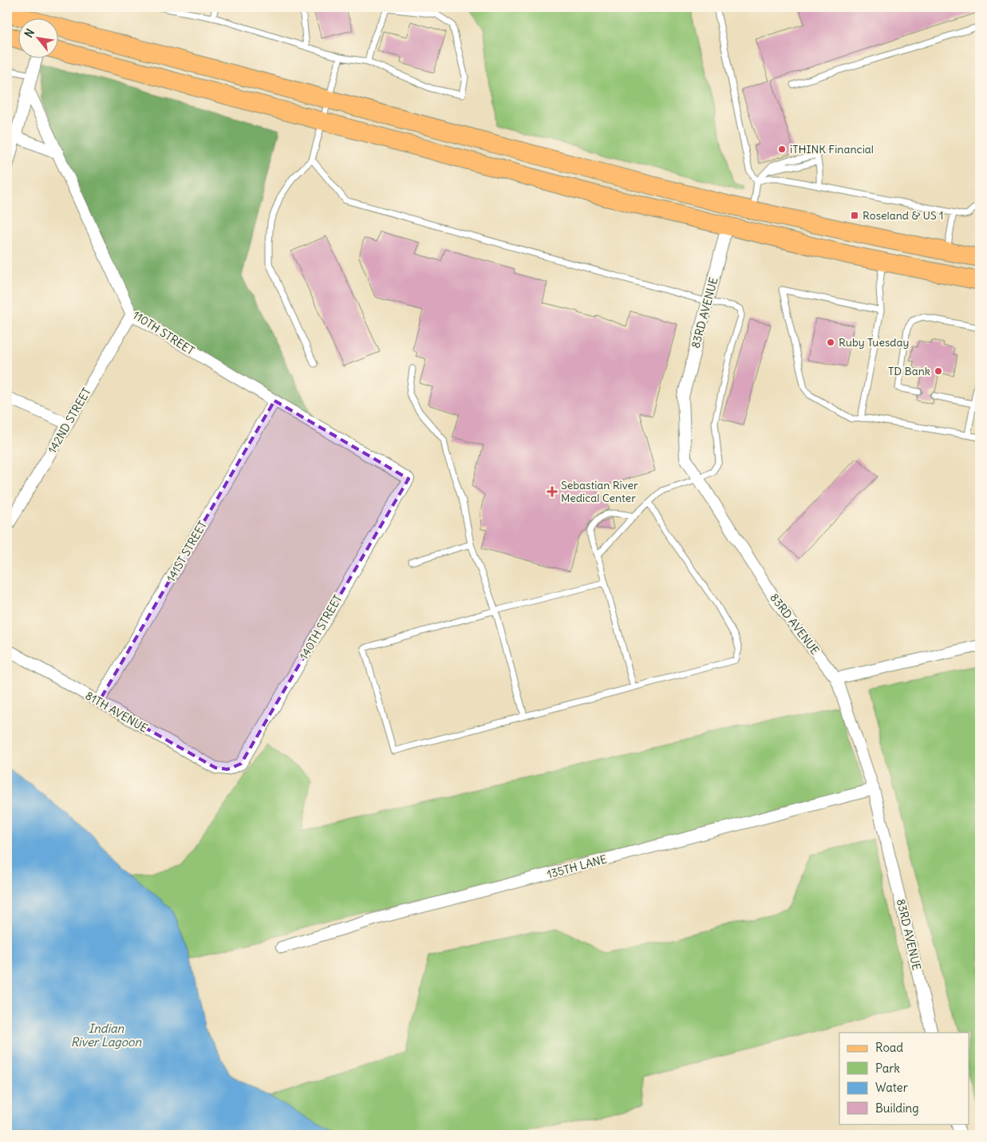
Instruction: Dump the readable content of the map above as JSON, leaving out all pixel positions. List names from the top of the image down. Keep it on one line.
{"streets":{"street":["83RD AVENUE","110TH STREET","142ND STREET","141ST STREET","140TH STREET","81TH AVENUE","135TH LANE"]},"crossings":[["83RD AVENUE","135TH LANE"],["110TH STREET","142ND STREET"],["110TH STREET","141ST STREET"],["110TH STREET","140TH STREET"],["141ST STREET","81TH AVENUE"],["140TH STREET","81TH AVENUE"]],"water":["Indian River Lagoon"],"places":{"other":["iTHINK Financial","Ruby Tuesday","TD Bank"],"transit":["Roseland & US 1"],"health":["Sebastian River Medical Center"]},"legend":["Road","Park","Water","Building"],"north":"top left"}
